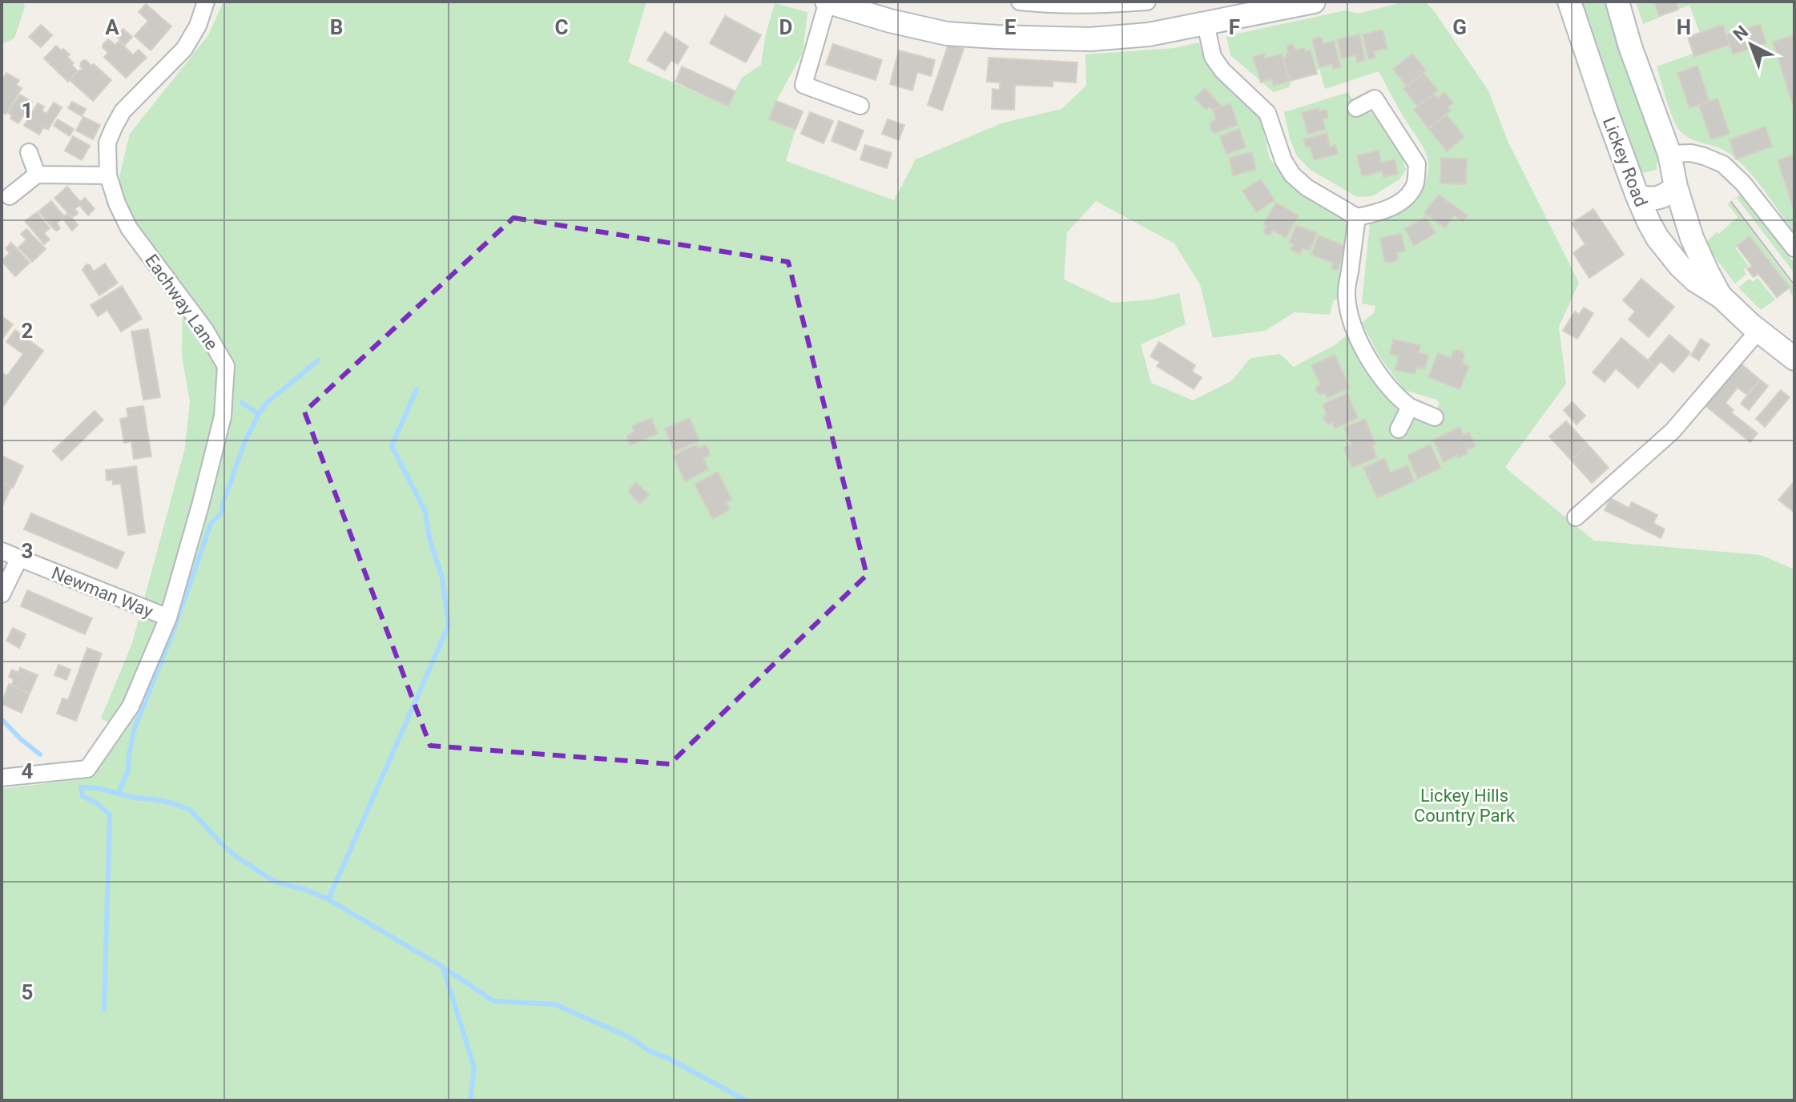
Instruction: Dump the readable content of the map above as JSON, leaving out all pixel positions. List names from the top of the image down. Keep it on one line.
{"streets":{"main road":["Lickey Road"],"street":["Eachway Lane","Newman Way"]},"crossings":[["Eachway Lane","Newman Way"]],"parks":["Lickey Hills Country Park"],"north":"top left","grid":{"columns":["A","B","C","D","E","F","G","H"],"rows":["1","2","3","4","5"]}}
